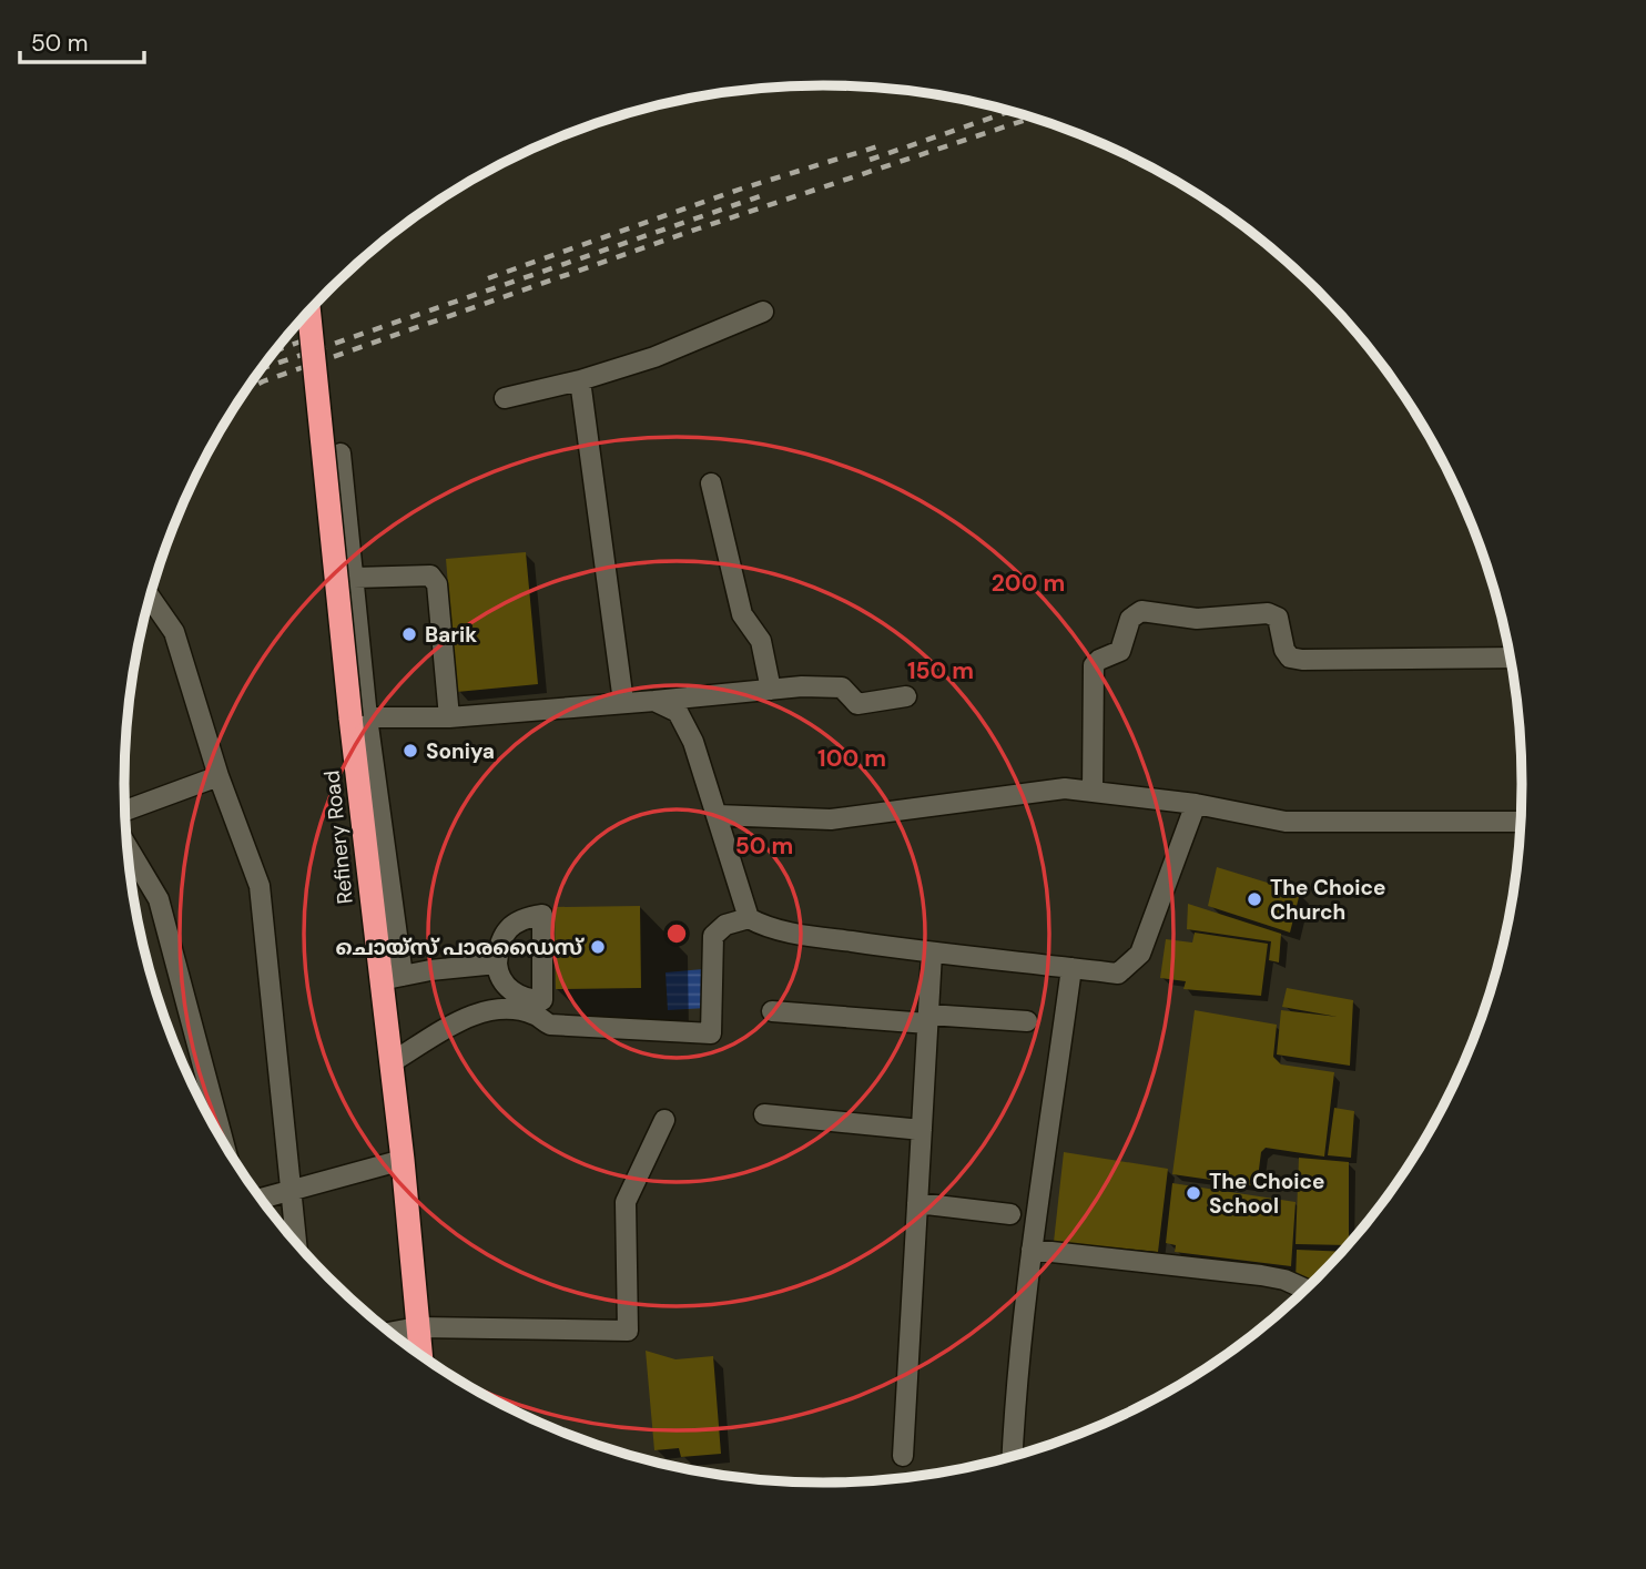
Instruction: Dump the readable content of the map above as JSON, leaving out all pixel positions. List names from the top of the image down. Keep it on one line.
{"streets":{"highway":["Refinery Road"]},"places":["Barik","Soniya","The Choice Church","ചൊയ്സ് പാരഡൈസ്","The Choice School"],"scale_bar":"50 m","rings":["200 m","150 m","100 m","50 m"]}
